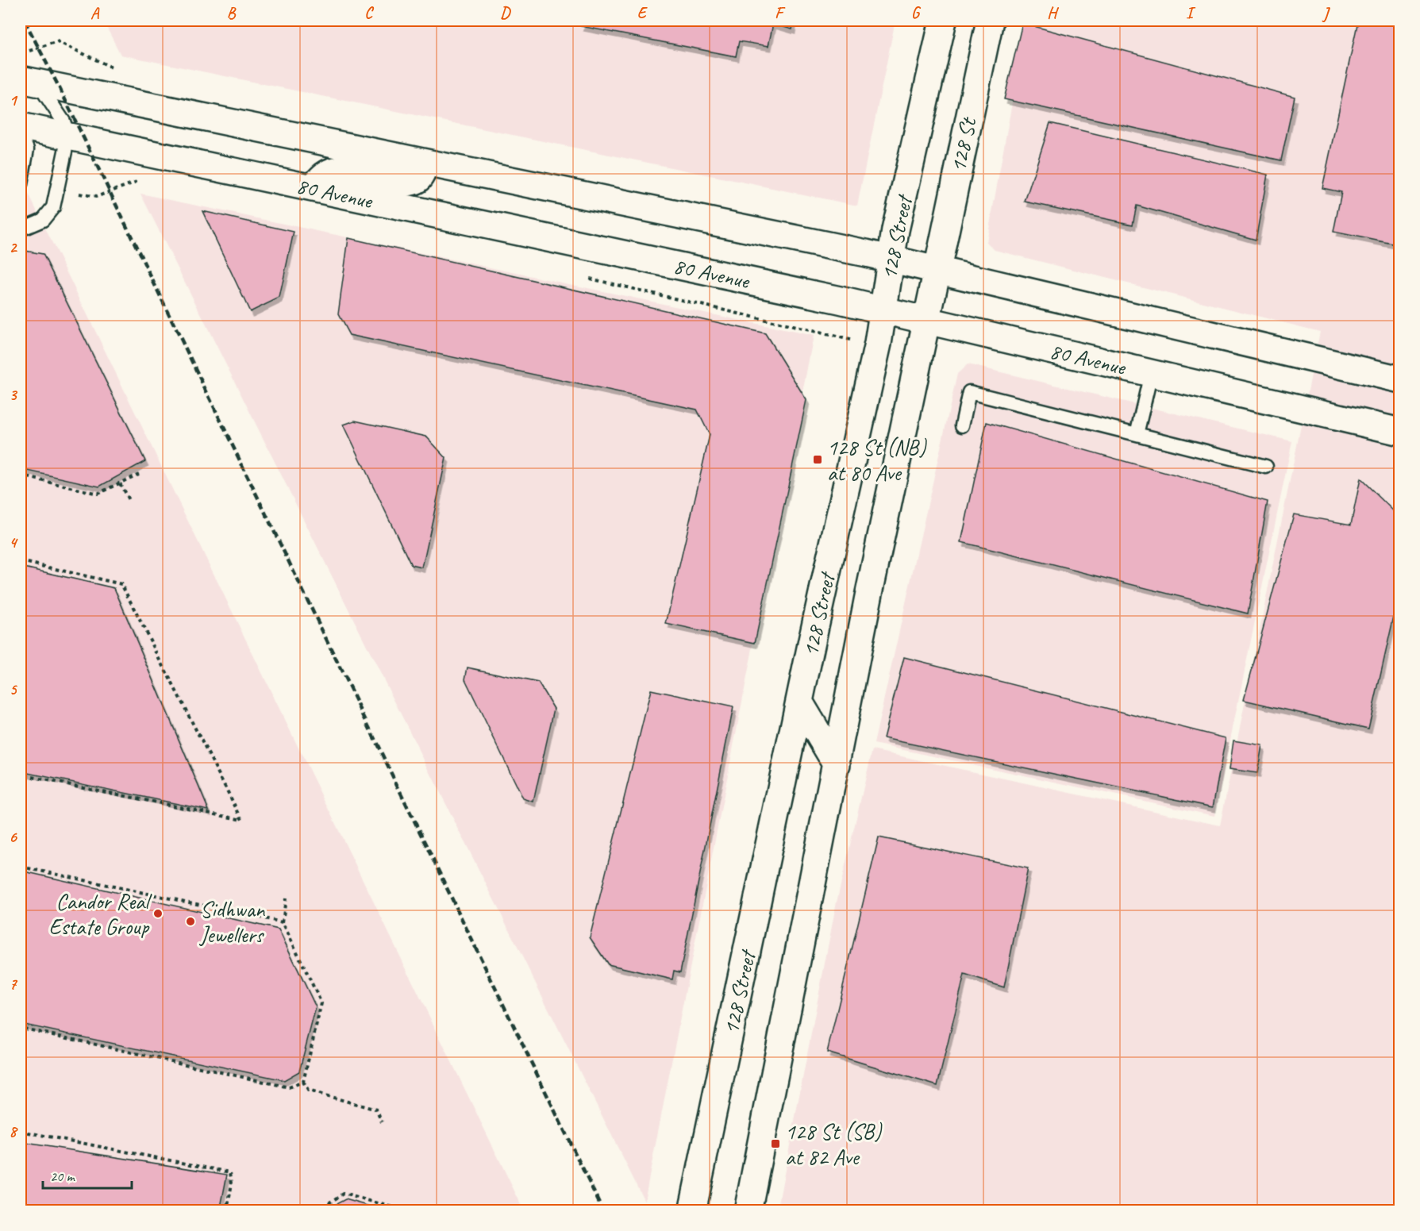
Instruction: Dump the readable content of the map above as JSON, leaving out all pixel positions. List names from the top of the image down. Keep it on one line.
{"streets":{"main road":["128 St","80 Avenue","128 Street"]},"crossings":[["128 St","80 Avenue"],["128 St","128 Street"],["80 Avenue","128 Street"]],"places":{"transit":["128 St (NB) at 80 Ave","128 St (SB) at 82 Ave"],"other":["Candor Real Estate Group","Sidhwan Jewellers"]},"scale_bar":"20 m","grid":{"columns":["A","B","C","D","E","F","G","H","I","J"],"rows":["1","2","3","4","5","6","7","8"]}}
